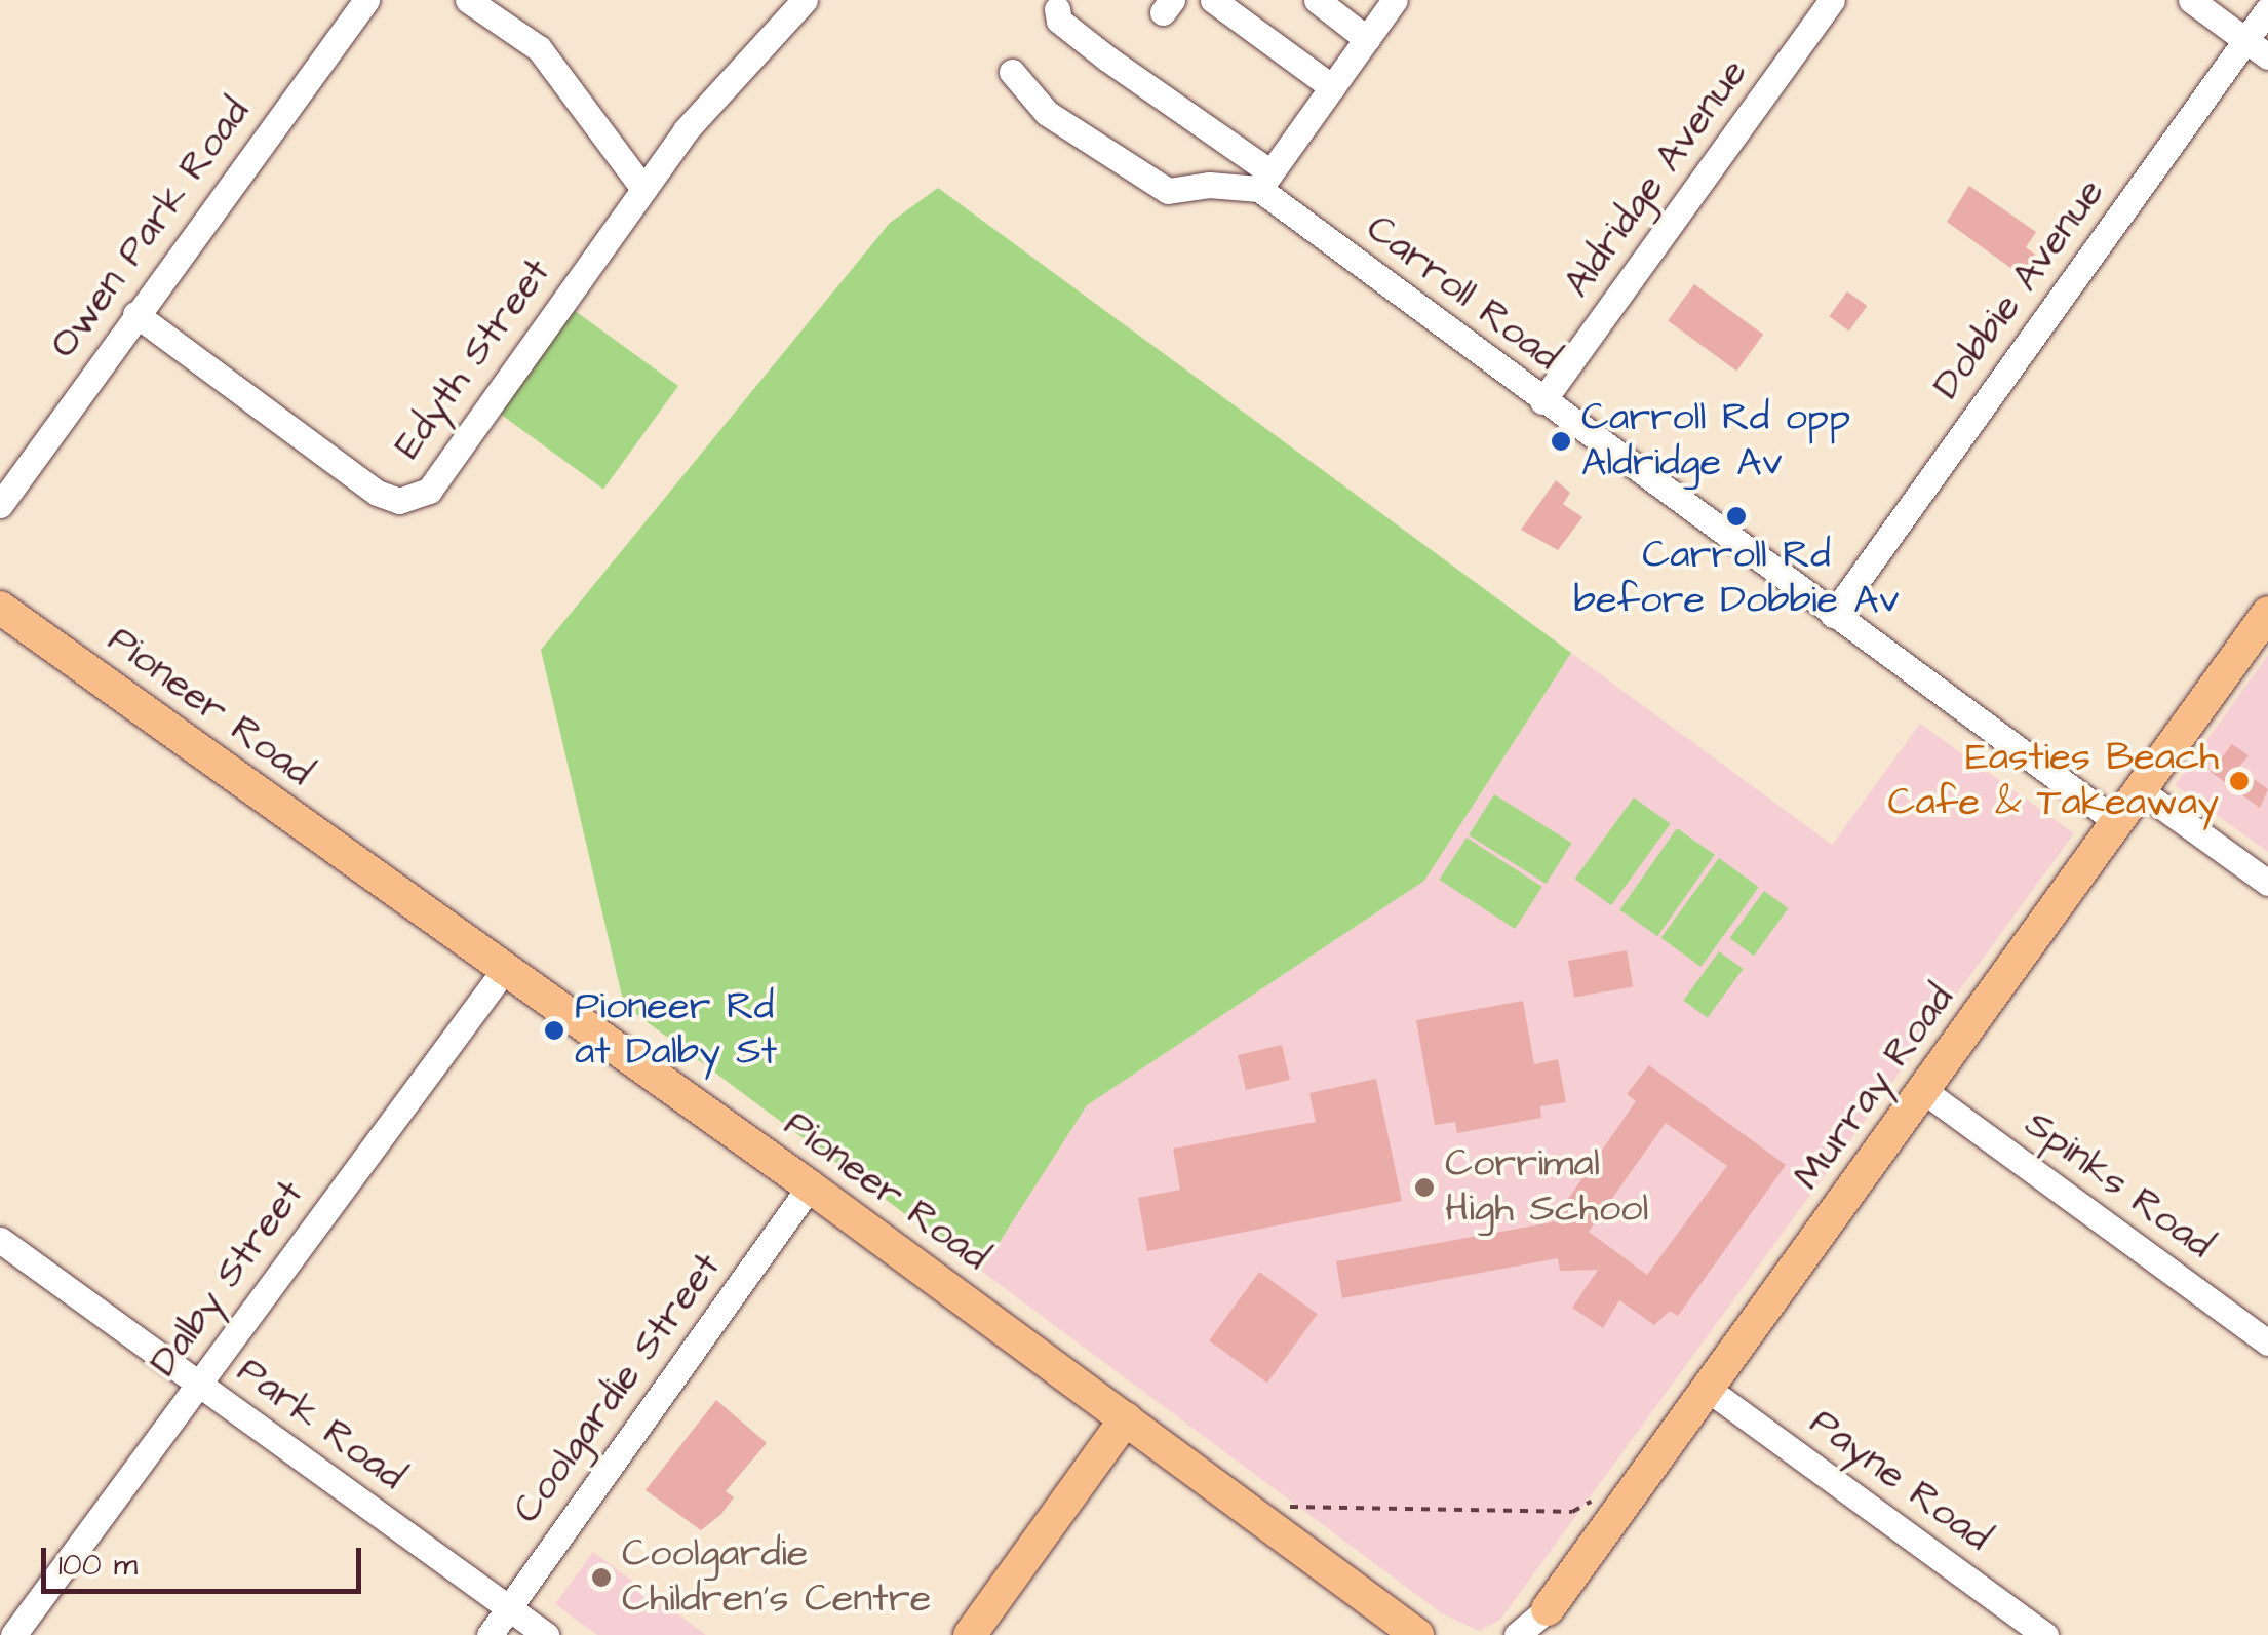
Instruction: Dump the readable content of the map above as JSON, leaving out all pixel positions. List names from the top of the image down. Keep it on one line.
{"streets":{"main road":["Pioneer Road","Murray Road"],"street":["Aldridge Avenue","Owen Park Road","Dobbie Avenue","Carroll Road","Edyth Street","Spinks Road","Dalby Street","Coolgardie Street","Park Road","Payne Road"]},"crossings":[["Aldridge Avenue","Carroll Road"],["Owen Park Road","Edyth Street"],["Dobbie Avenue","Carroll Road"],["Carroll Road","Murray Road"],["Pioneer Road","Dalby Street"],["Pioneer Road","Coolgardie Street"],["Murray Road","Spinks Road"],["Murray Road","Payne Road"],["Dalby Street","Park Road"],["Coolgardie Street","Park Road"]],"places":["Carroll Rd opp Aldridge Av","Carroll Rd before Dobbie Av","Easties Beach Cafe & Takeaway","Pioneer Rd at Dalby St","Corrimal High School","Coolgardie Children's Centre"],"scale_bar":"100 m"}
